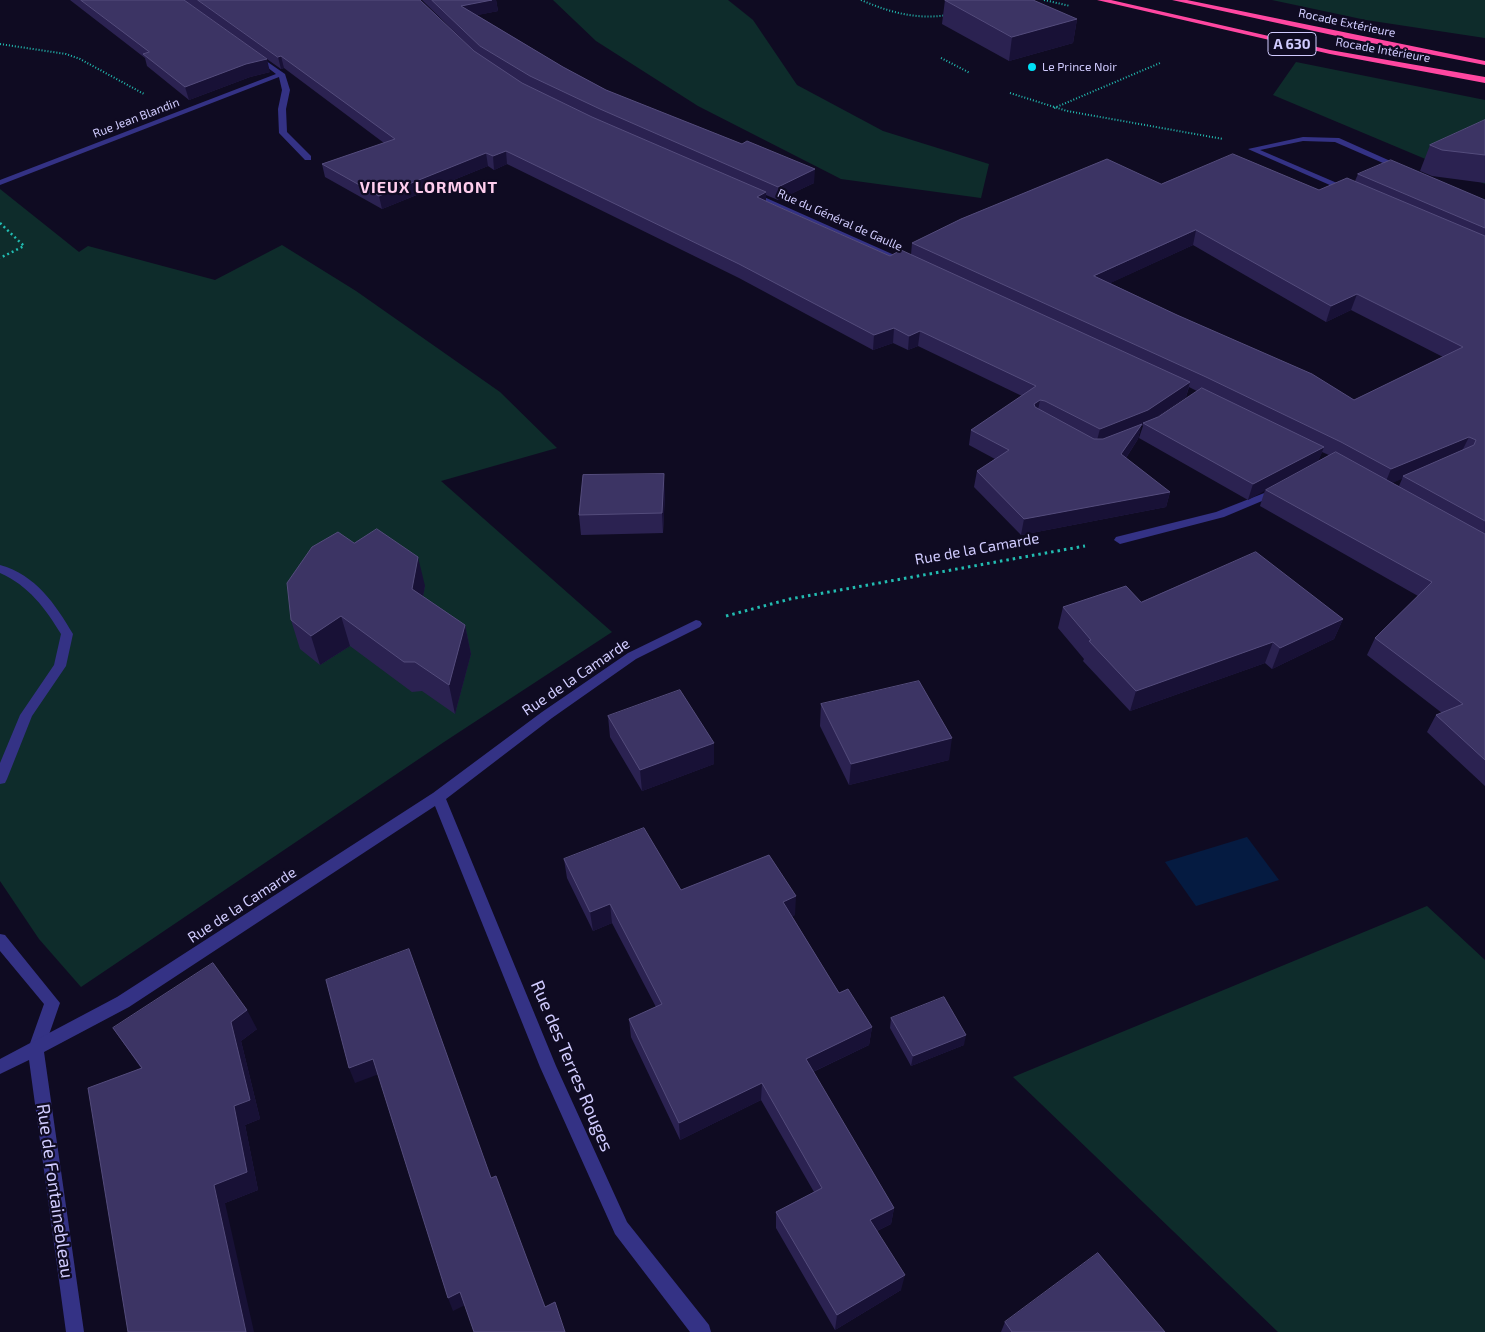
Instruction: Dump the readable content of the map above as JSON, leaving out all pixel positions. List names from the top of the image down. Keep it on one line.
{"streets":{"highway":["Rocade Extérieure","A 630","Rocade Intérieure"],"street":["Rue Jean Blandin","Rue du Général de Gaulle","Rue de la Camarde","Rue des Terres Rouges","Rue de Fontainebleau"]},"crossings":[["Rue de la Camarde","Rue des Terres Rouges"],["Rue de la Camarde","Rue de Fontainebleau"]],"districts":["VIEUX LORMONT"],"places":["Le Prince Noir"]}
